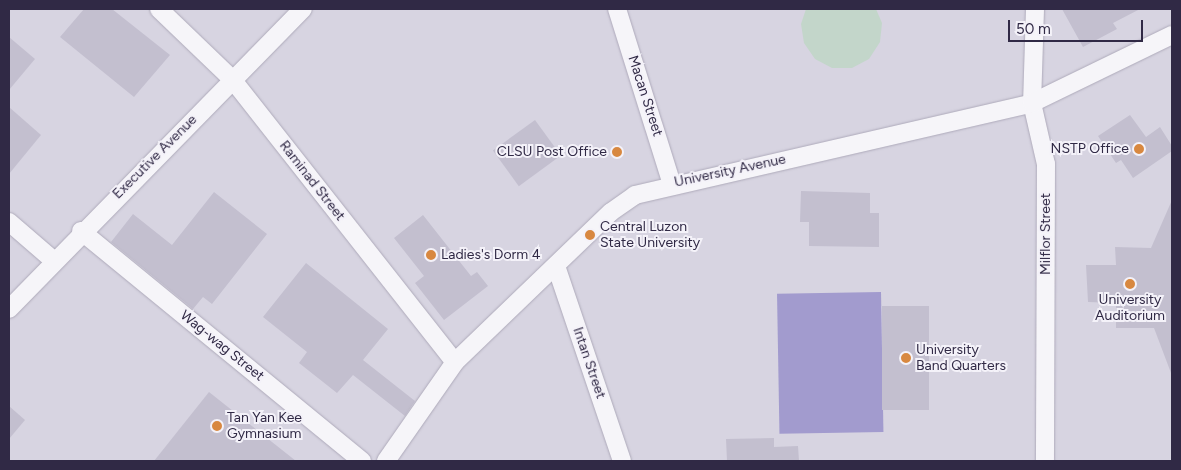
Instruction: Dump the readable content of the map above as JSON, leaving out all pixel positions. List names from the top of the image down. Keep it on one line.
{"streets":{"street":["Macan Street","Executive Avenue","University Avenue","Raminad Street","Milflor Street","Wag-wag Street","Intan Street"]},"crossings":[["Macan Street","University Avenue"],["Executive Avenue","Raminad Street"],["Executive Avenue","Wag-wag Street"],["University Avenue","Raminad Street"],["University Avenue","Milflor Street"],["University Avenue","Intan Street"]],"places":["NSTP Office","CLSU Post Office","Central Luzon State University","Ladies's Dorm 4","University Auditorium","University Band Quarters","Tan Yan Kee Gymnasium"],"scale_bar":"50 m"}
